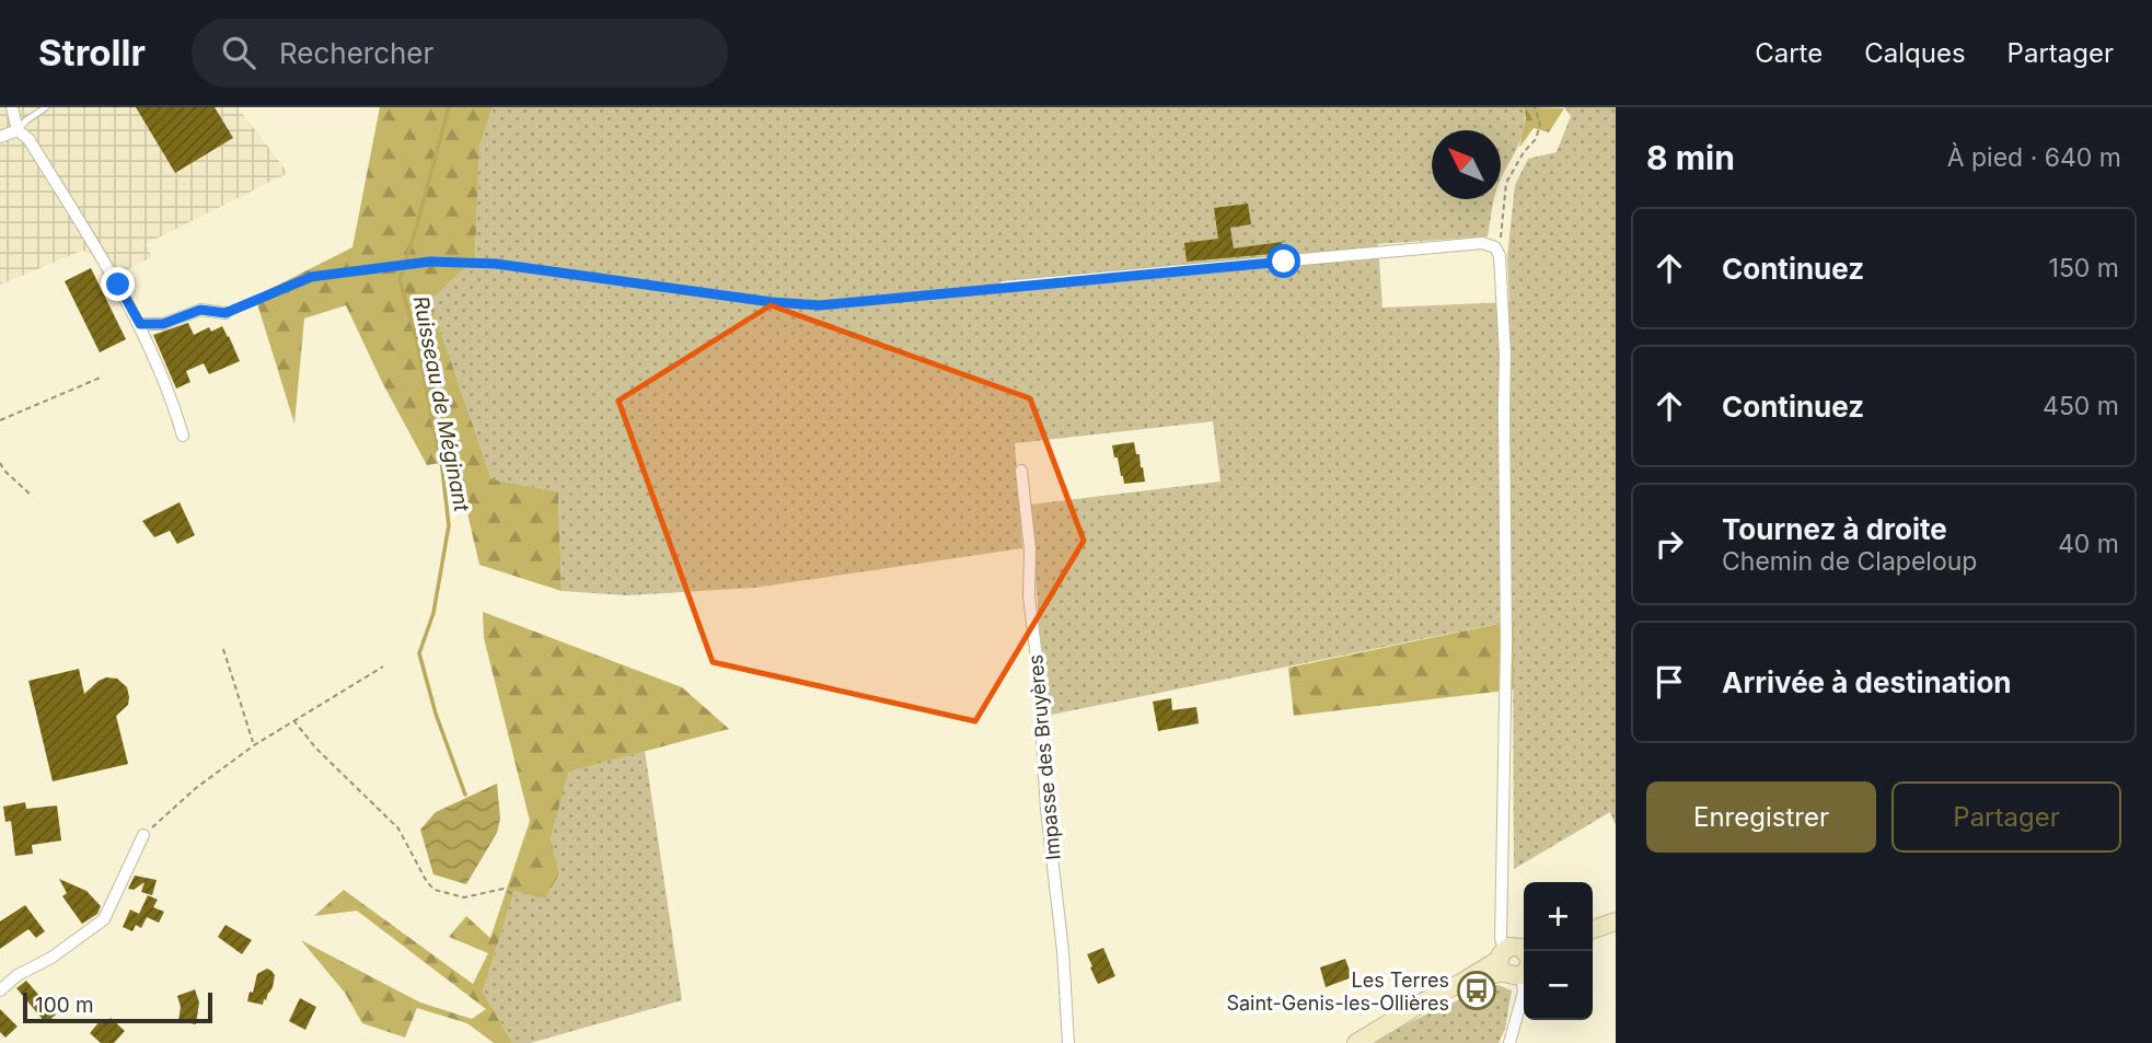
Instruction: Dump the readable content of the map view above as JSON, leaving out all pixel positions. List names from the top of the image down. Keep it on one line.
{"streets":{"street":["Impasse des Bruyères"]},"water":["Ruisseau de Méginant"],"places":{"bus stop":["Les Terres Saint-Genis-les-Ollières"]},"scale_bar":"100 m","north":"top left","page":{"header":"Strollr","search":"Rechercher","nav":["Carte","Calques","Partager"],"heading":["8 min","À pied · 640 m"],"list":[["Continuez","150 m"],["Continuez","450 m"],["Tournez à droite","Chemin de Clapeloup","40 m"],"Arrivée à destination"],"buttons":["Enregistrer","Partager"],"map_buttons":["+","−"],"scale":"100 m"}}
